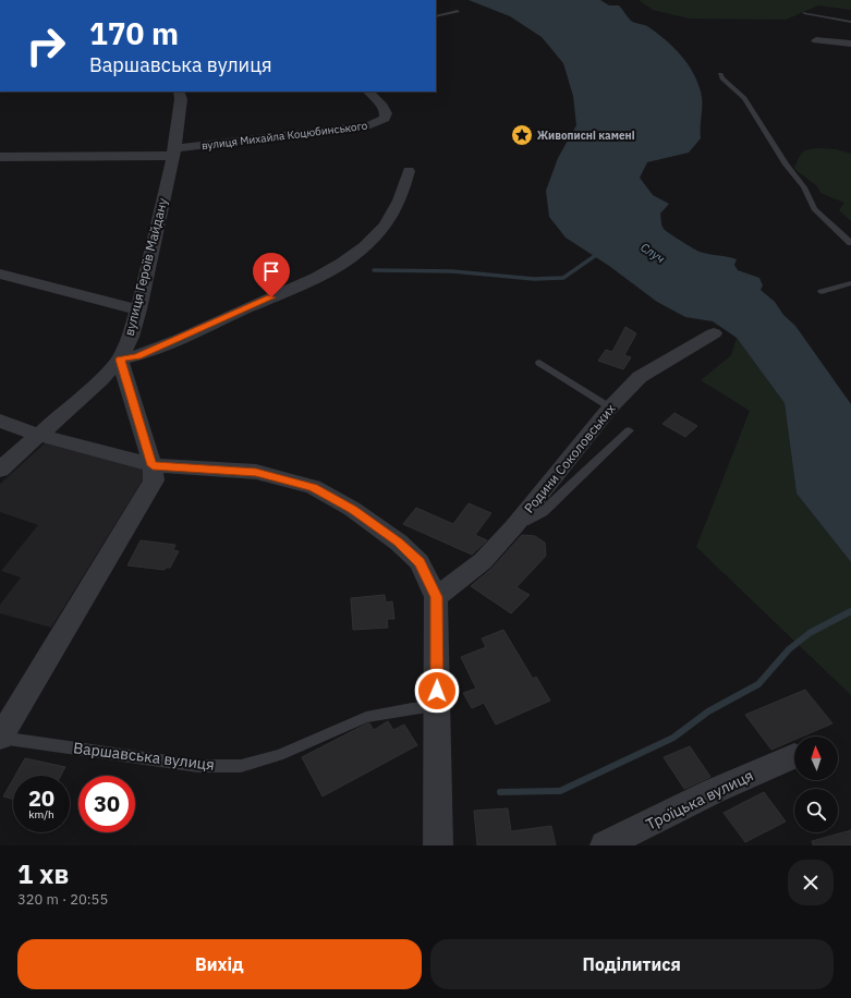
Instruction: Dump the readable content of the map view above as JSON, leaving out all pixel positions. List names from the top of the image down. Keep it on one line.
{"streets":{"street":["вулиця Михайла Коцюбинського","вулиця Героїв Майдану","Родини Соколовських","Варшавська вулиця","Троїцька вулиця"]},"crossings":[["вулиця Михайла Коцюбинського","вулиця Героїв Майдану"],["вулиця Героїв Майдану","Варшавська вулиця"]],"water":["Случ"],"places":{"place":["Живописні камені"]},"north":"top","page":{"turn":["170 m","Варшавська вулиця"],"speed":"20 km/h","limit":"30","heading":["1 хв","320 m · 20:55"],"buttons":["Вихід","Поділитися"]}}
